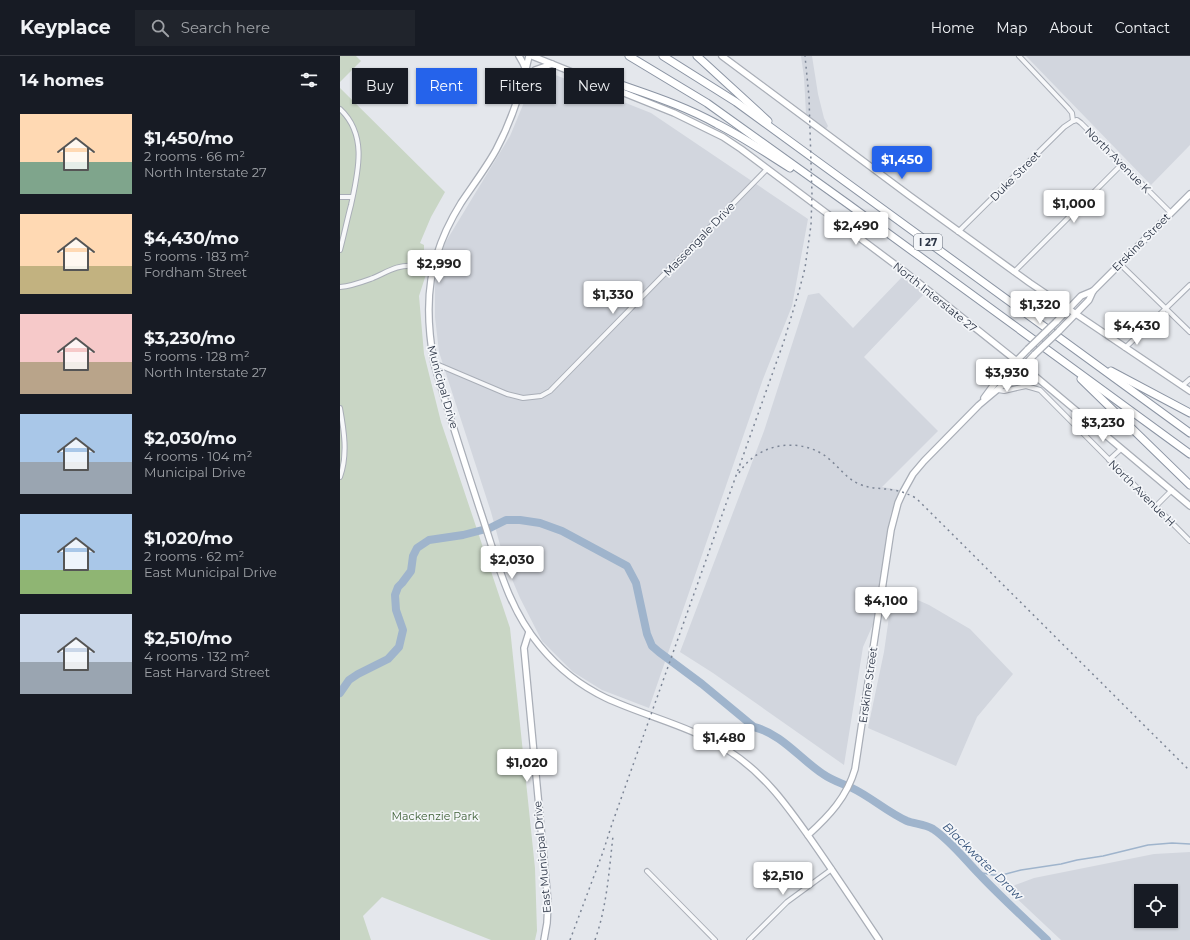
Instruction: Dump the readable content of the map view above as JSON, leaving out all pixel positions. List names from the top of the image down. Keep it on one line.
{"streets":{"highway":["I 27"],"street":["North Avenue K","Duke Street","Massengale Drive","Erskine Street","North Interstate 27","Municipal Drive","North Avenue H","East Municipal Drive"]},"crossings":[["North Avenue K","Duke Street"],["North Avenue K","Erskine Street"],["Massengale Drive","North Interstate 27"],["Massengale Drive","Municipal Drive"],["Erskine Street","North Interstate 27"],["Erskine Street","Municipal Drive"],["Erskine Street","North Avenue H"],["North Interstate 27","Municipal Drive"],["Municipal Drive","East Municipal Drive"]],"water":["Blackwater Draw"],"parks":["Mackenzie Park"],"page":{"header":"Keyplace","search":"Search here","nav":["Home","Map","About","Contact"],"heading":"14 homes","chip":["Buy","Rent","Filters","New"],"list":[{"name":"$1,450/mo","note":"2 rooms · 66 m² · North Interstate 27"},{"name":"$4,430/mo","note":"5 rooms · 183 m² · Fordham Street"},{"name":"$3,230/mo","note":"5 rooms · 128 m² · North Interstate 27"},{"name":"$2,030/mo","note":"4 rooms · 104 m² · Municipal Drive"},{"name":"$1,020/mo","note":"2 rooms · 62 m² · East Municipal Drive"},{"name":"$2,510/mo","note":"4 rooms · 132 m² · East Harvard Street"}],"price":["$1,450","$1,000","$2,490","$2,990","$1,330","$1,320","$4,430","$3,930","$3,230","$2,030","$4,100","$1,480","$1,020","$2,510"]}}
